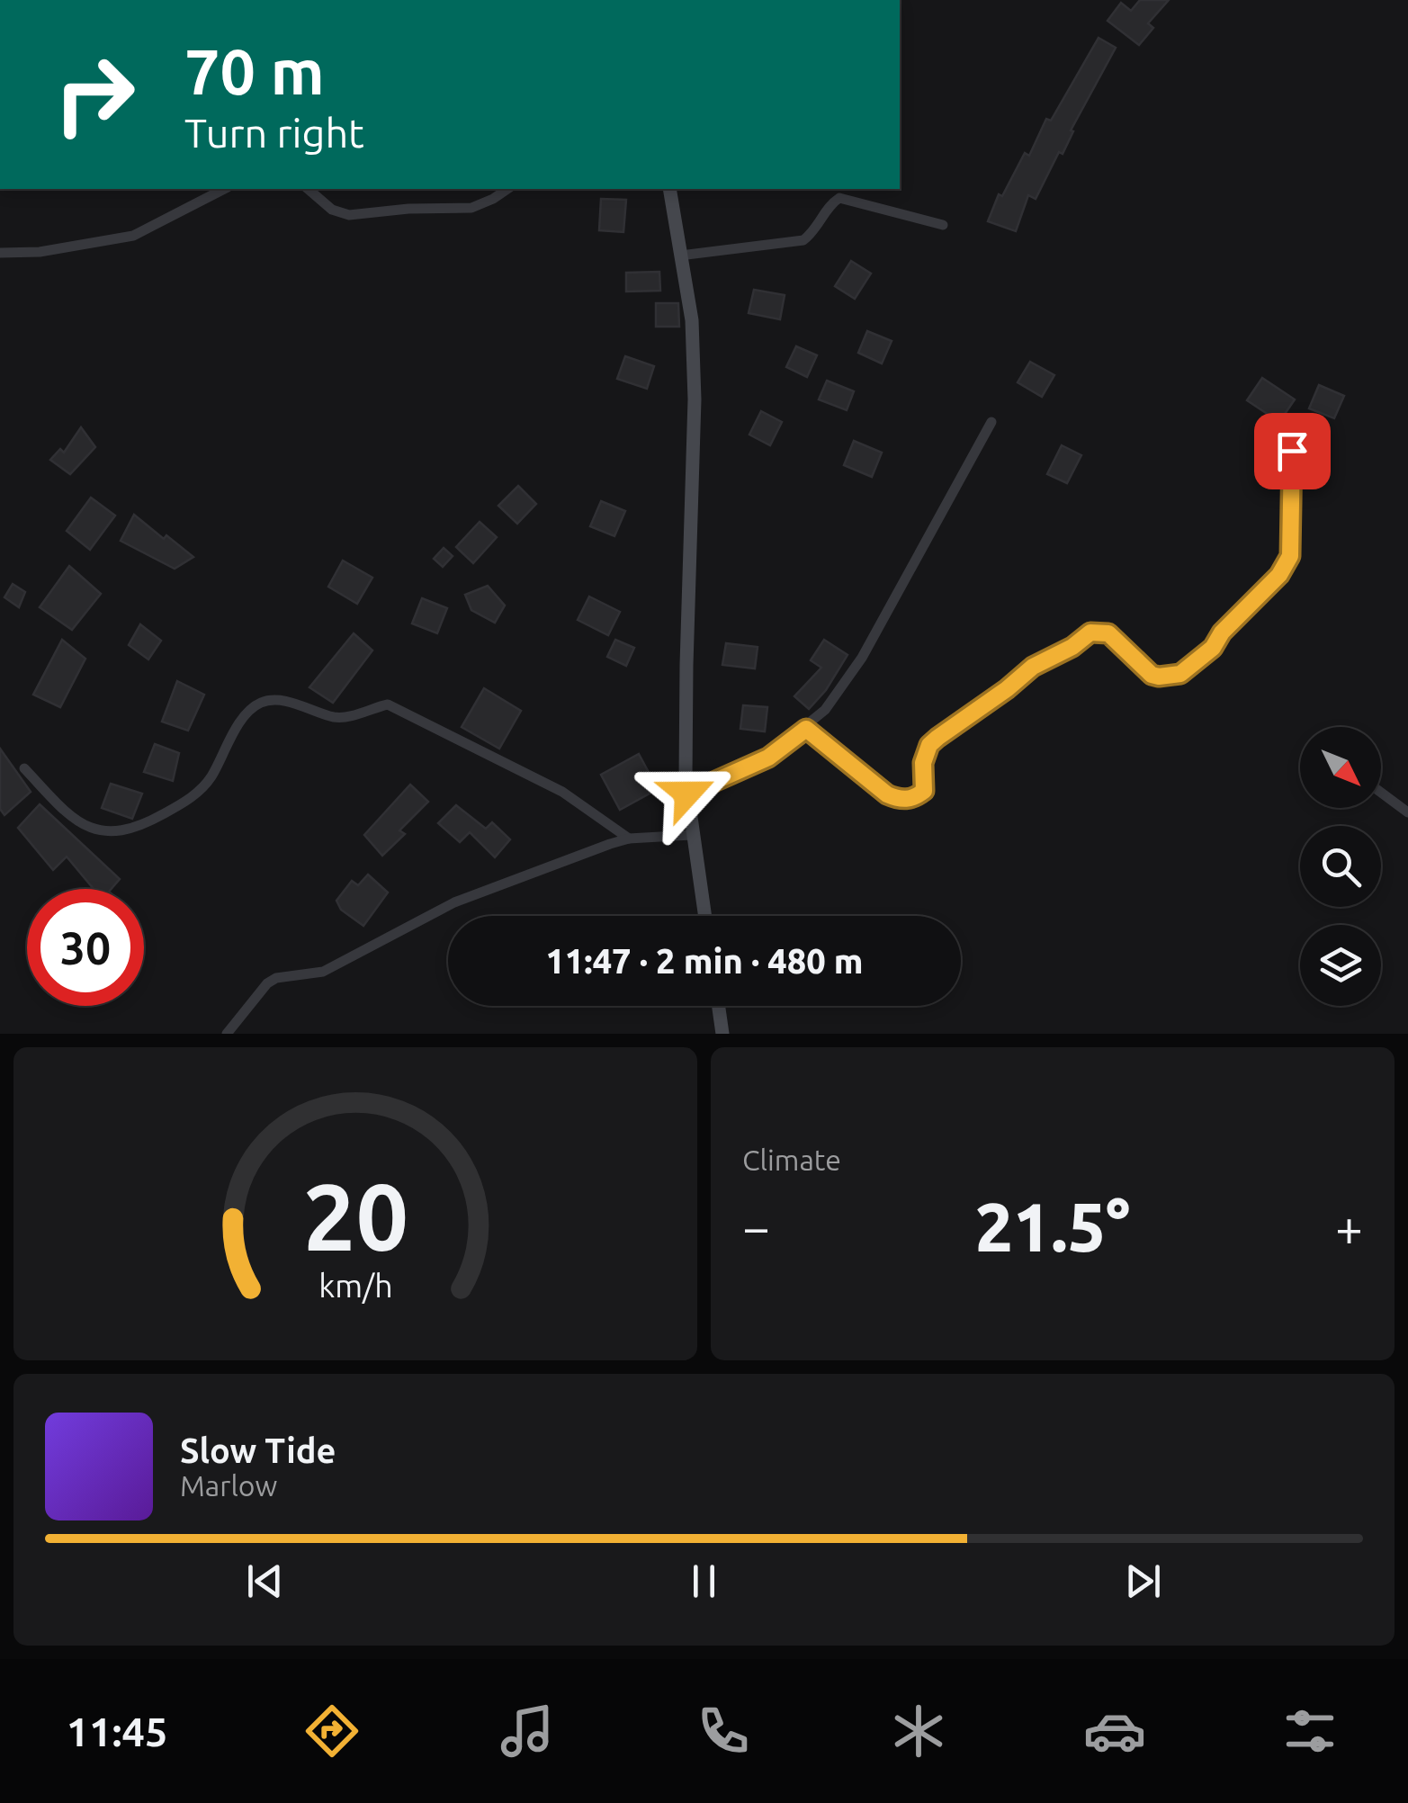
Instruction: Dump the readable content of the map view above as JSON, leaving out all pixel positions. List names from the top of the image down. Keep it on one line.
{"north":"bottom right","page":{"turn":["70 m","Turn right"],"limit":"30","trip":"11:47 · 2 min · 480 m","tile":"Climate","heat":["−","21.5°","+"],"song":["Slow Tide","Marlow"],"tabs":"11:45","gauge":["20","km/h"]}}
